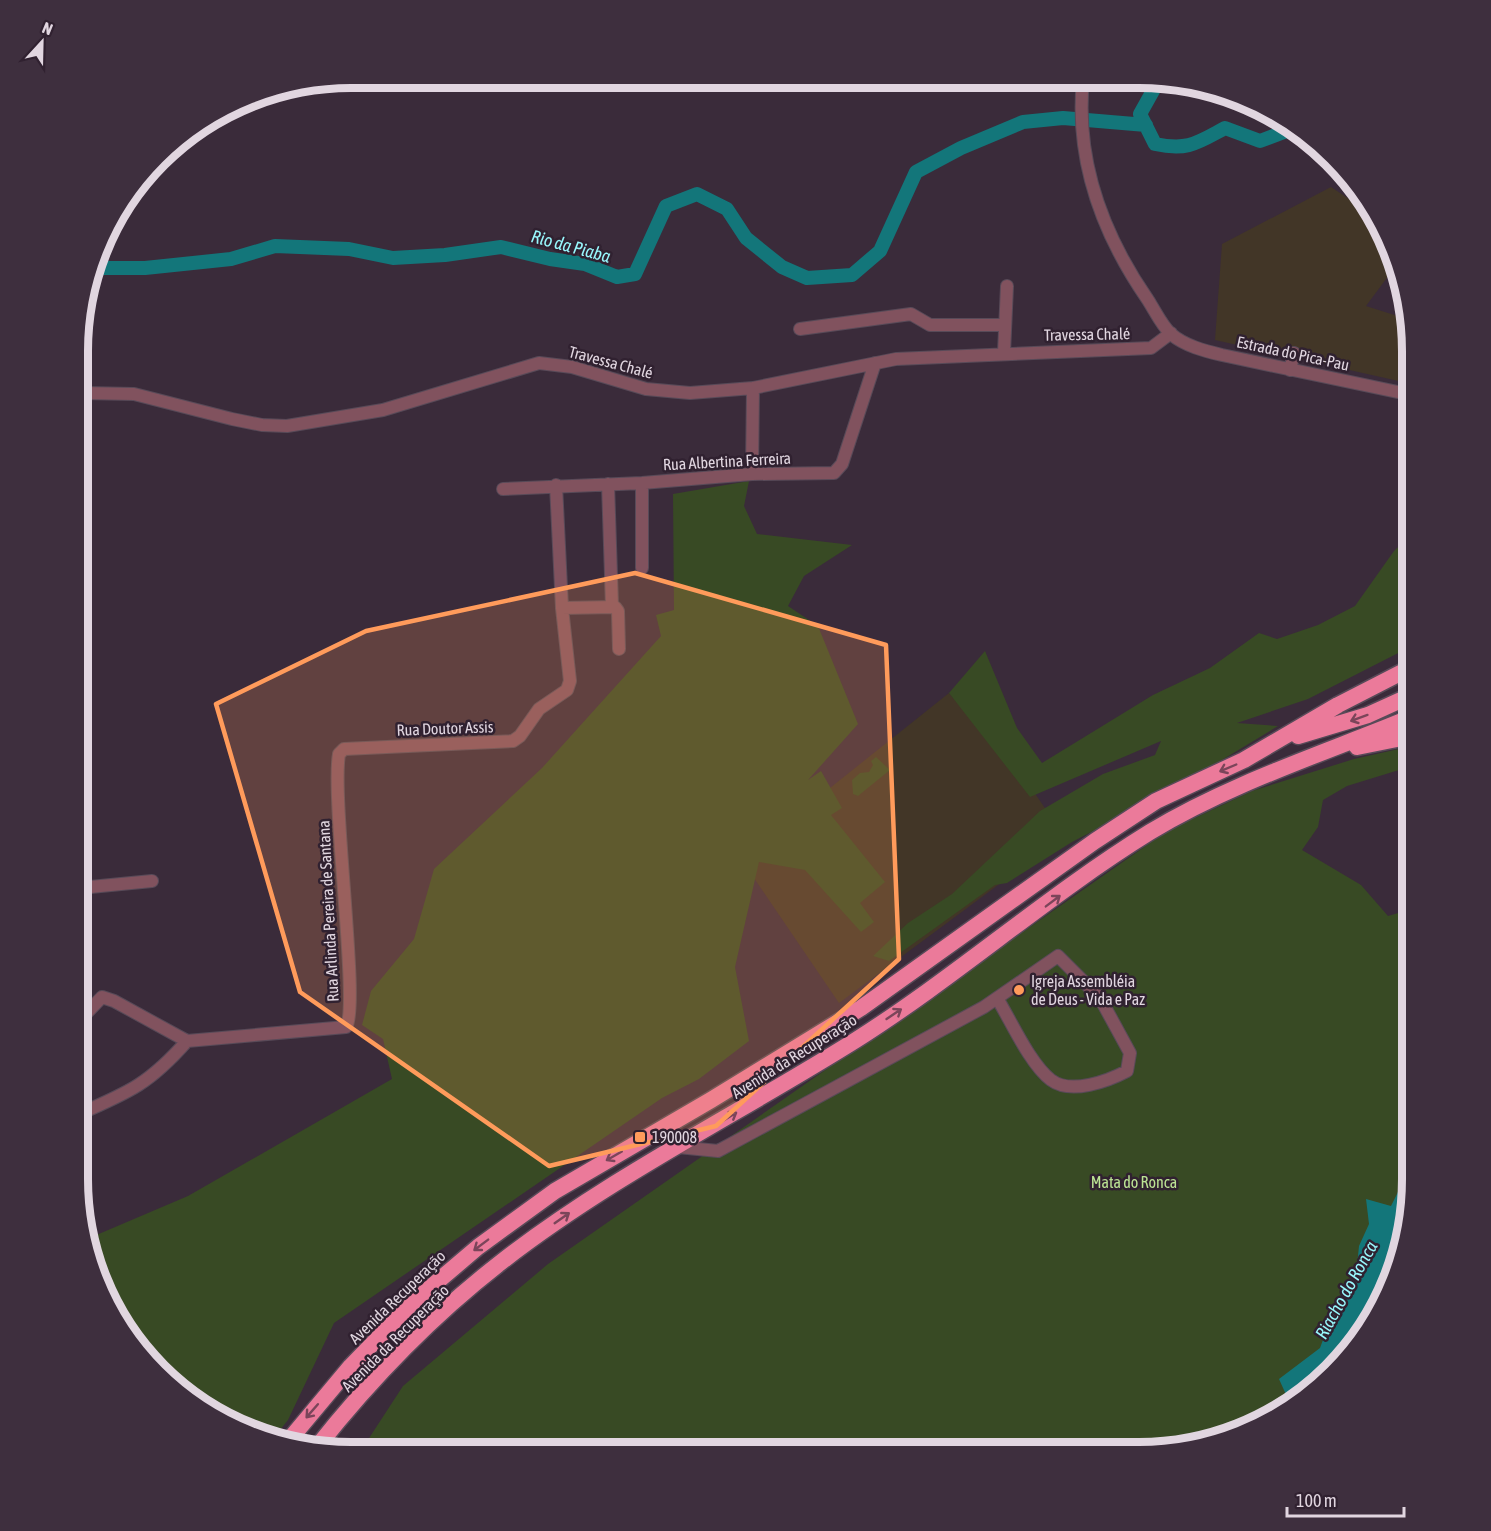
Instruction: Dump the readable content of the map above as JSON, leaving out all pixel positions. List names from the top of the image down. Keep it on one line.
{"streets":{"highway":["Avenida da Recuperação","Avenida Recuperação"],"street":["Travessa Chalé","Estrada do Pica-Pau","Rua Albertina Ferreira","Rua Doutor Assis","Rua Arlinda Pereira de Santana"]},"crossings":[["Travessa Chalé","Estrada do Pica-Pau"],["Travessa Chalé","Rua Albertina Ferreira"],["Rua Doutor Assis","Rua Arlinda Pereira de Santana"]],"one_way":["Avenida da Recuperação","Avenida Recuperação"],"water":["Rio da Piaba","Riacho do Ronca"],"parks":["Mata do Ronca"],"places":{"other":["Igreja Assembléia de Deus - Vida e Paz"],"transit":["190008"]},"scale_bar":"100 m","north":"top"}
